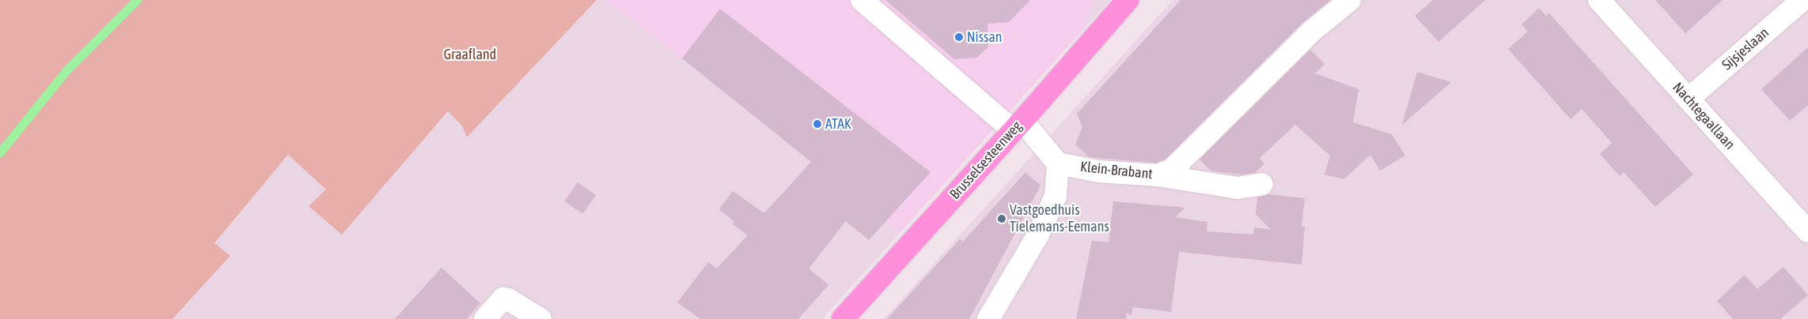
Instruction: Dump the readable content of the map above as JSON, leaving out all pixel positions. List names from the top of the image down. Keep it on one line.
{"streets":{"main road":["Brusselsesteenweg"],"street":["Sijsjeslaan","Nachtegaallaan","Klein-Brabant"]},"crossings":[["Sijsjeslaan","Nachtegaallaan"]],"parks":["Graafland"],"places":["Nissan","ATAK","Vastgoedhuis Tielemans-Eemans"]}
